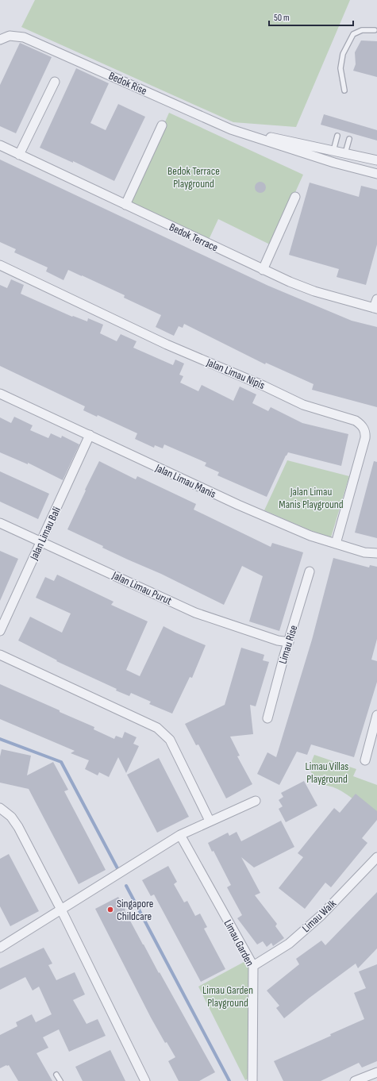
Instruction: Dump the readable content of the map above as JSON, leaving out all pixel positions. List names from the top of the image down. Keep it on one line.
{"streets":{"street":["Bedok Rise","Bedok Terrace","Jalan Limau Nipis","Jalan Limau Manis","Jalan Limau Bali","Jalan Limau Purut","Limau Rise","Limau Walk","Limau Garden"]},"crossings":[["Jalan Limau Nipis","Jalan Limau Manis"],["Jalan Limau Manis","Jalan Limau Bali"],["Jalan Limau Bali","Jalan Limau Purut"],["Jalan Limau Purut","Limau Rise"],["Limau Walk","Limau Garden"]],"parks":["Bedok Terrace Playground","Jalan Limau Manis Playground","Limau Villas Playground","Limau Garden Playground"],"places":["Singapore Childcare"],"scale_bar":"50 m"}
